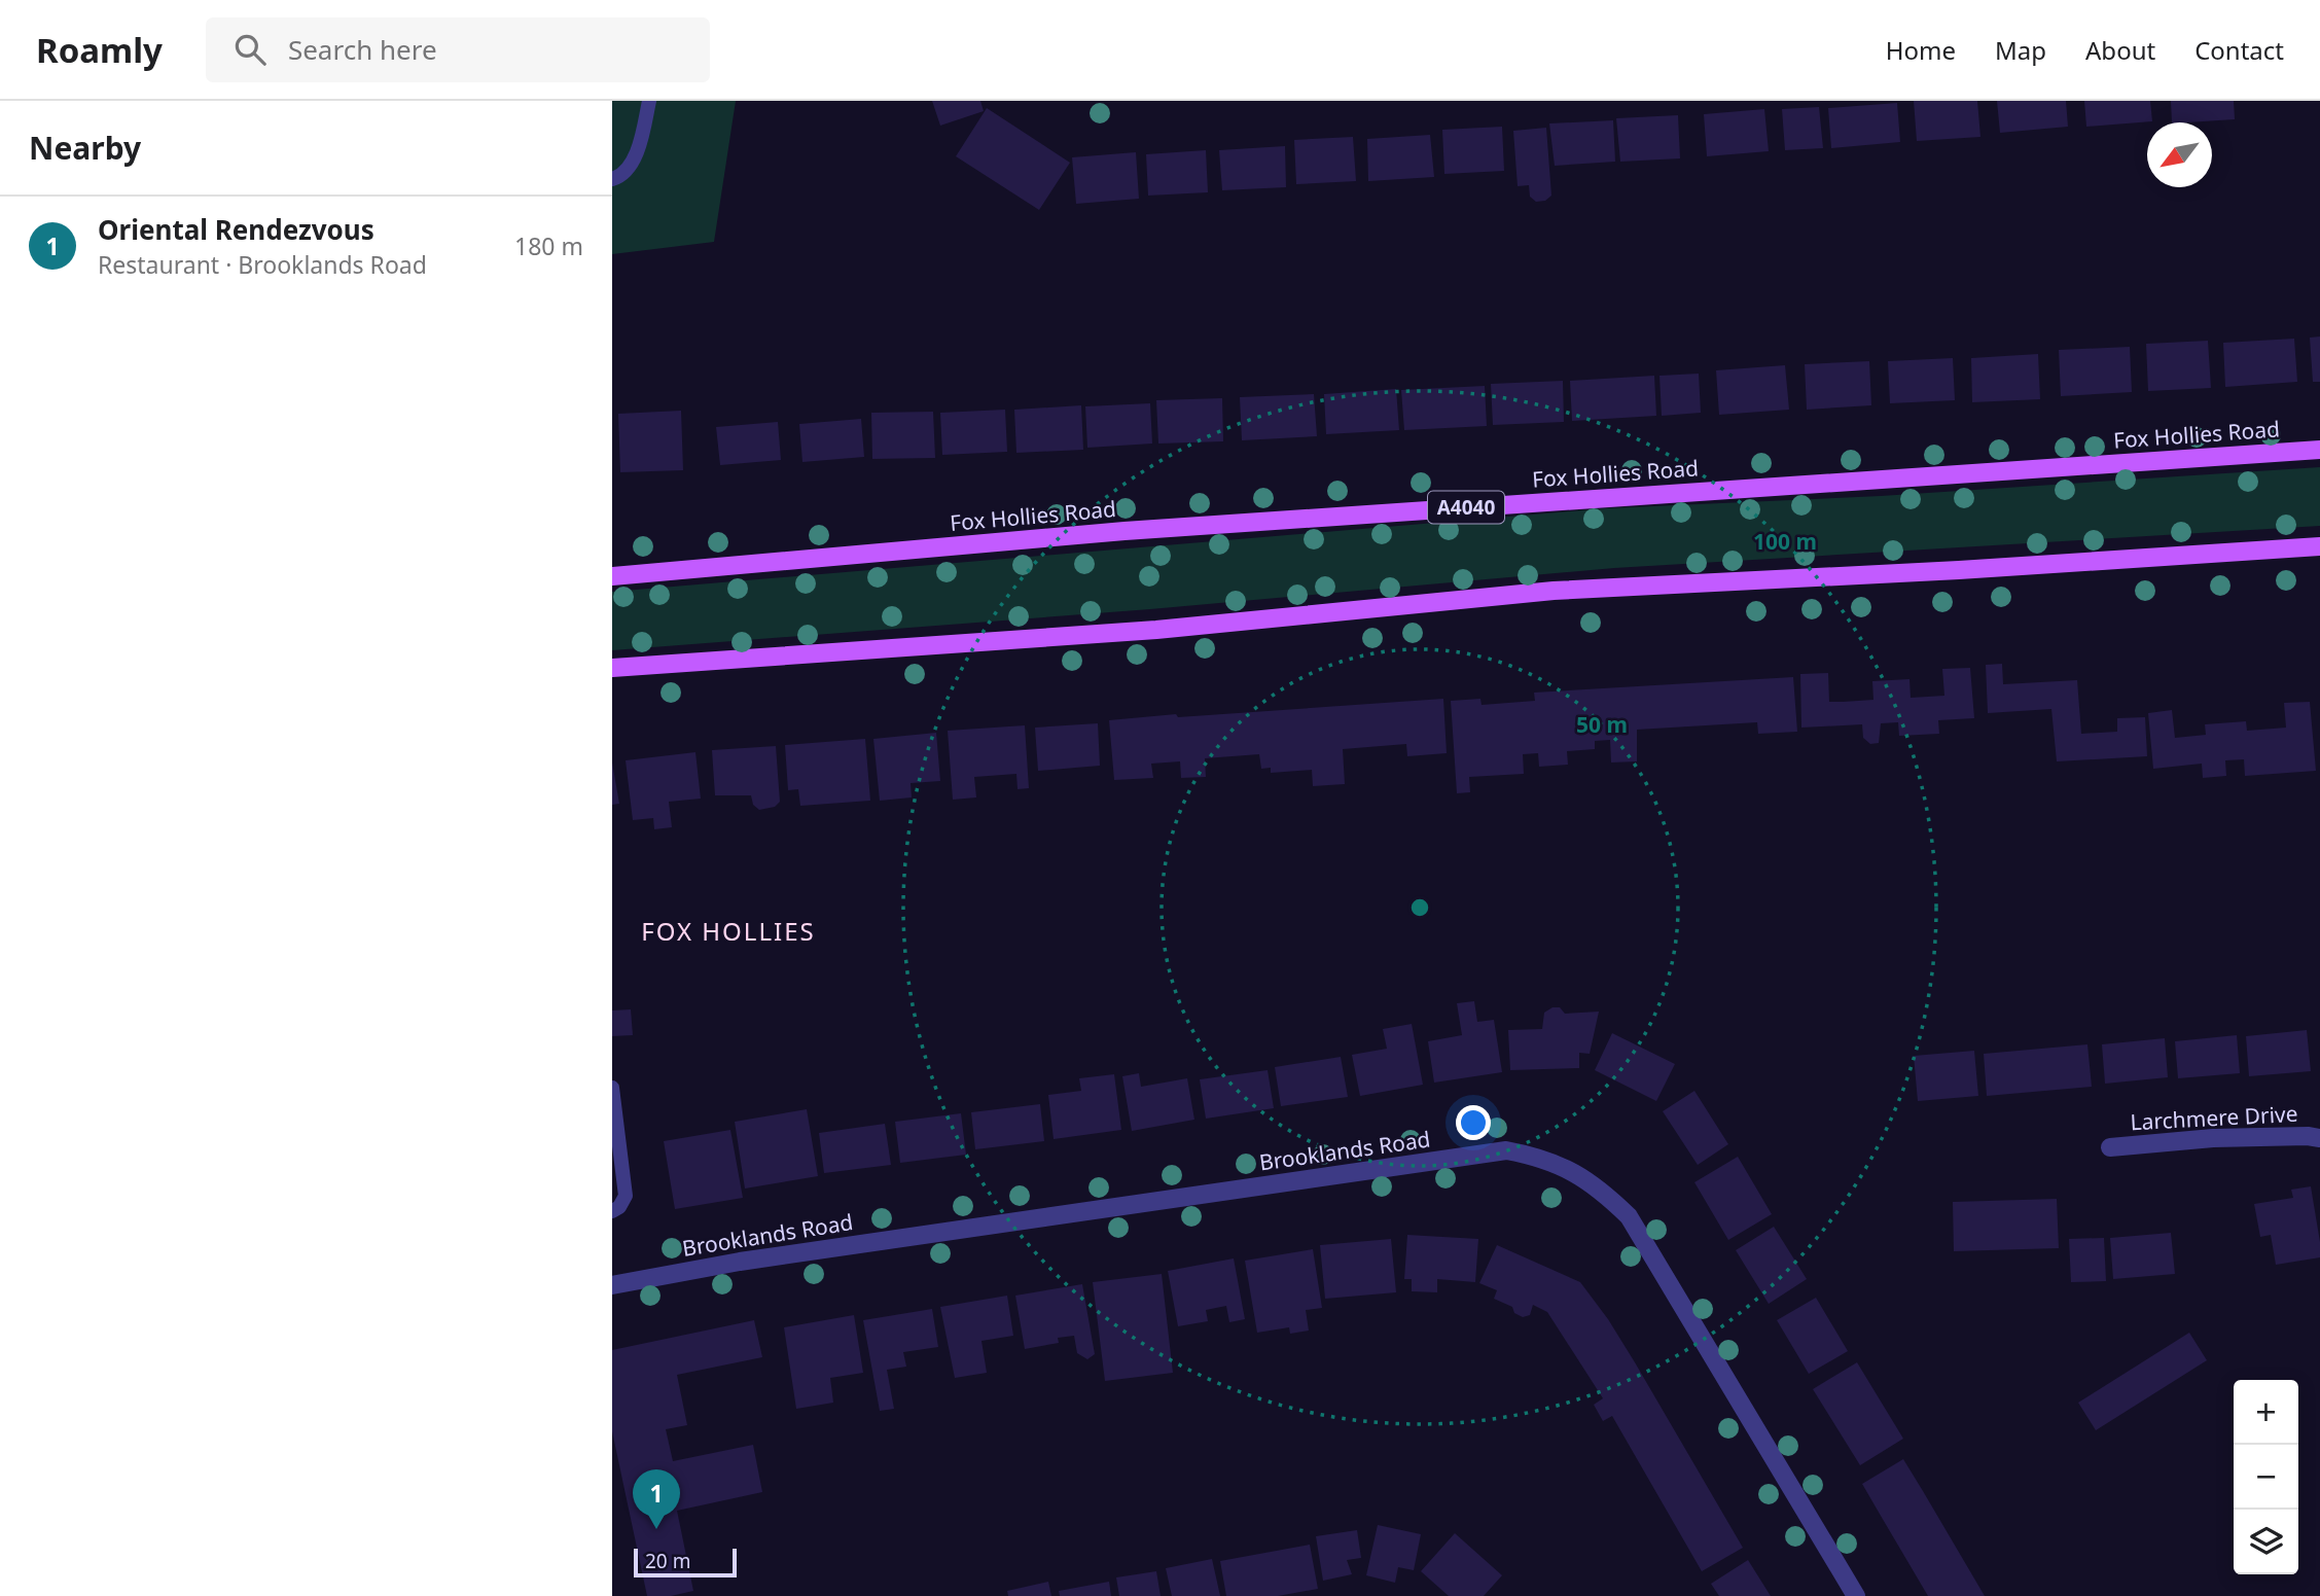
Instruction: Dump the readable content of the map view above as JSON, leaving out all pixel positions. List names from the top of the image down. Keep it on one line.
{"streets":{"main road":["Fox Hollies Road","A4040"],"street":["Larchmere Drive","Brooklands Road"]},"districts":["FOX HOLLIES"],"scale_bar":"20 m","north":"bottom left","page":{"header":"Roamly","search":"Search here","nav":["Home","Map","About","Contact"],"heading":"Nearby","list":[{"mark":"1","name":"Oriental Rendezvous","note":"Restaurant · Brooklands Road","value":"180 m"}],"map_buttons":["+","−"],"pins":"1","scale":"20 m"},"rings":["100 m","50 m"]}
